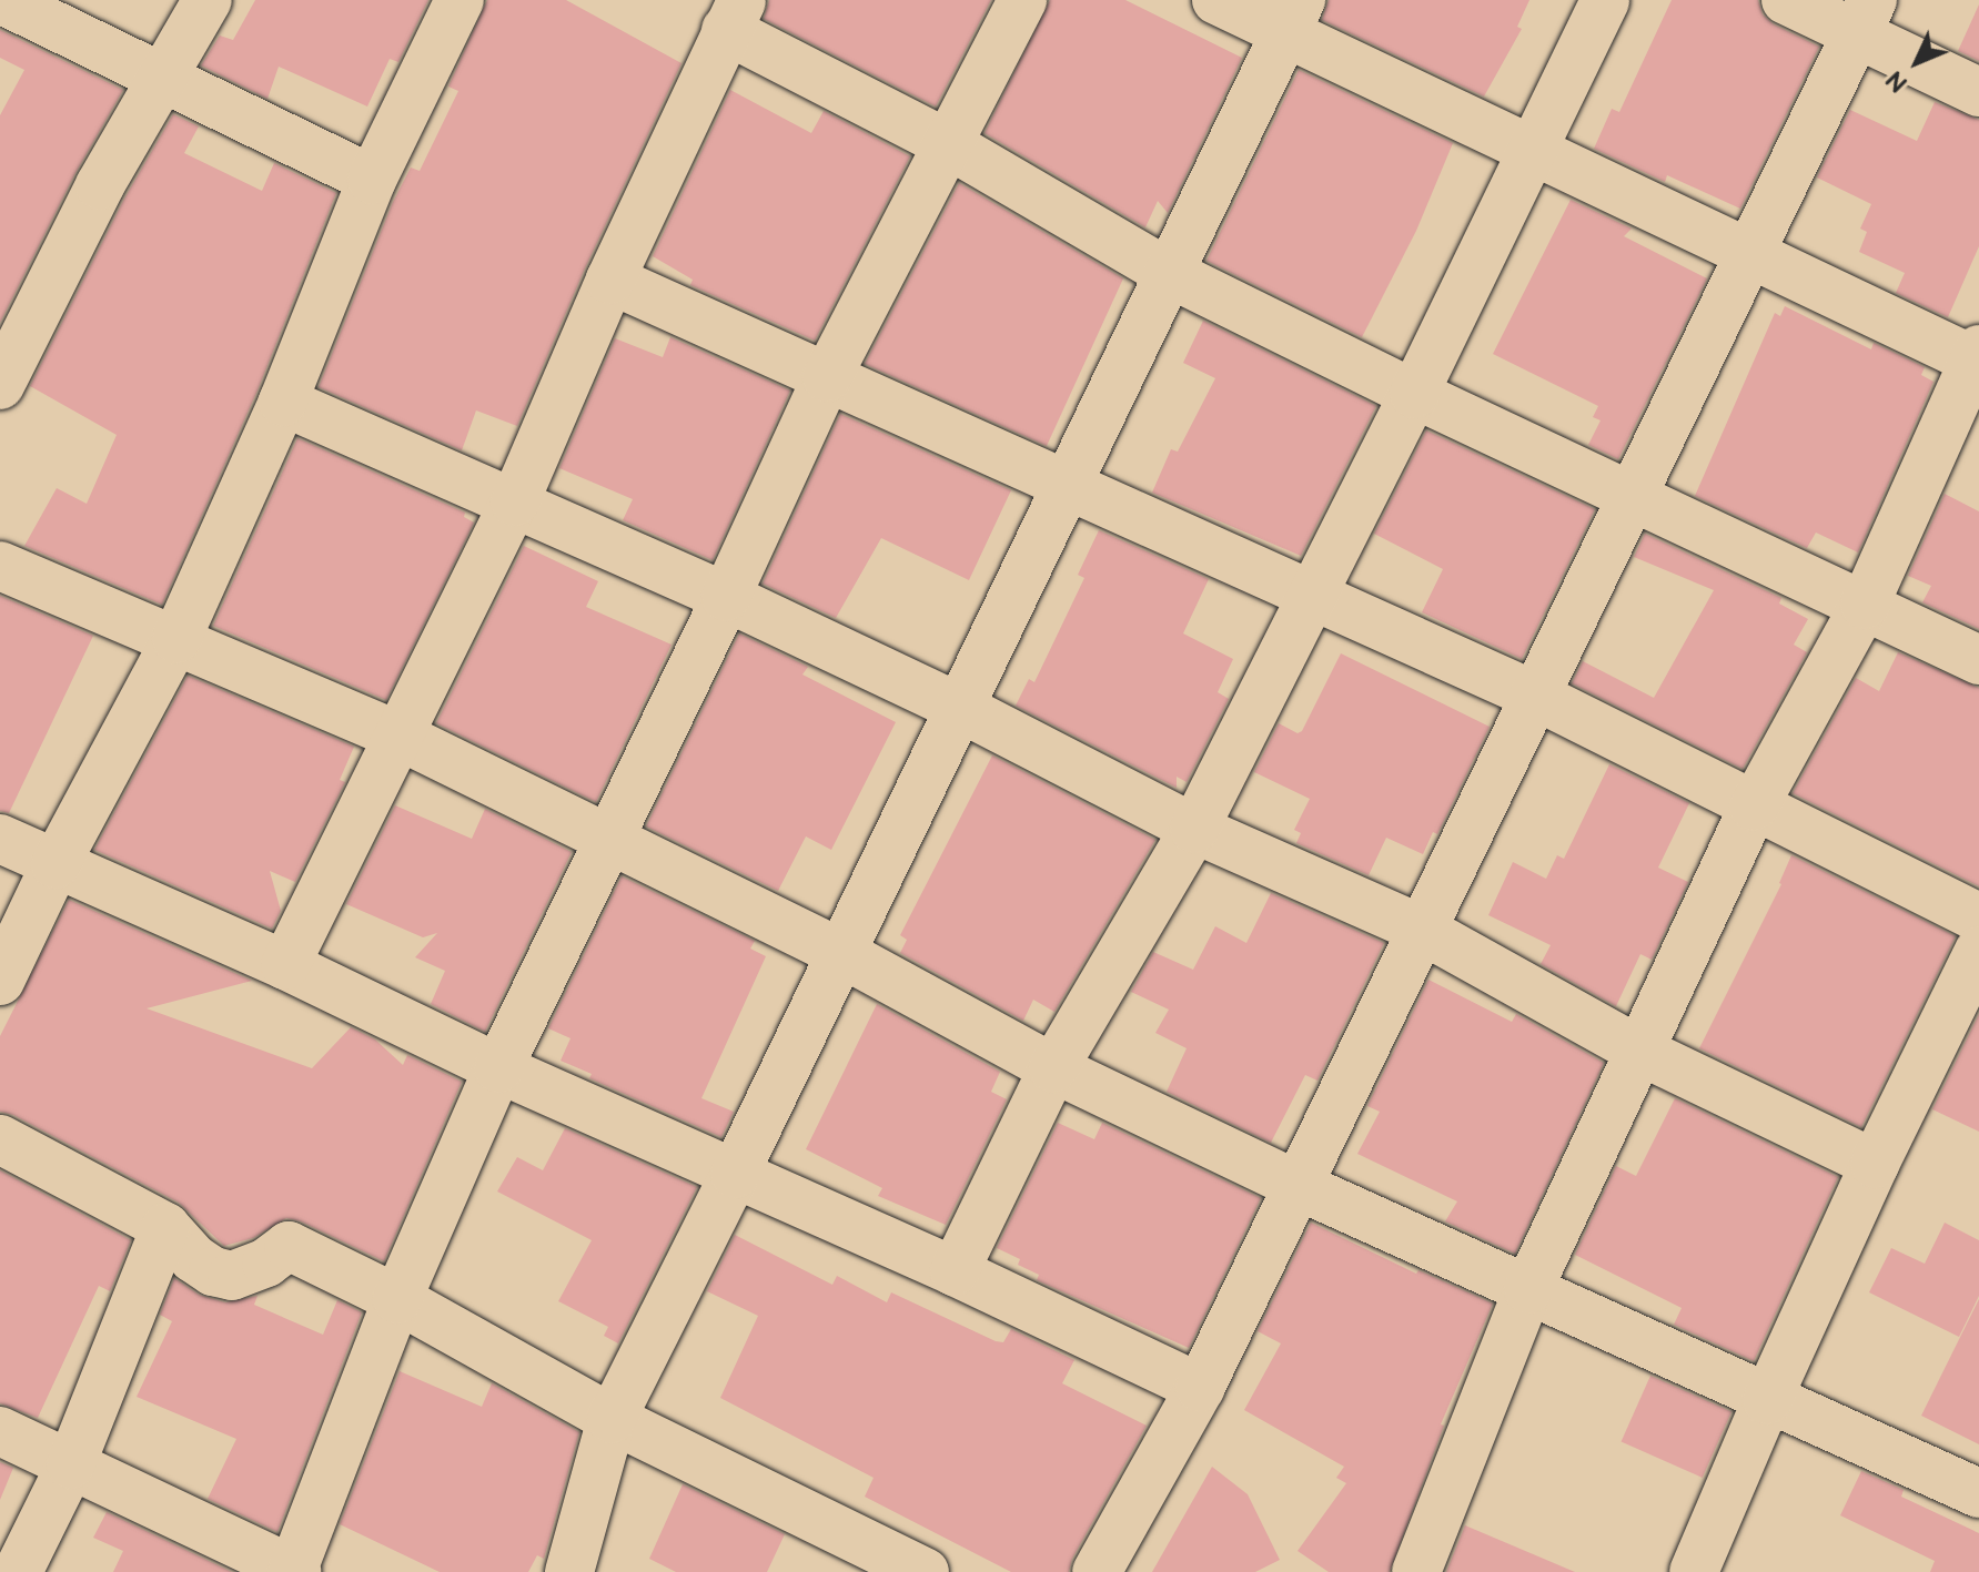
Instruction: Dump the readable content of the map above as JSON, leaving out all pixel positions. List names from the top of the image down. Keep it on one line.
{"north":"bottom left"}
